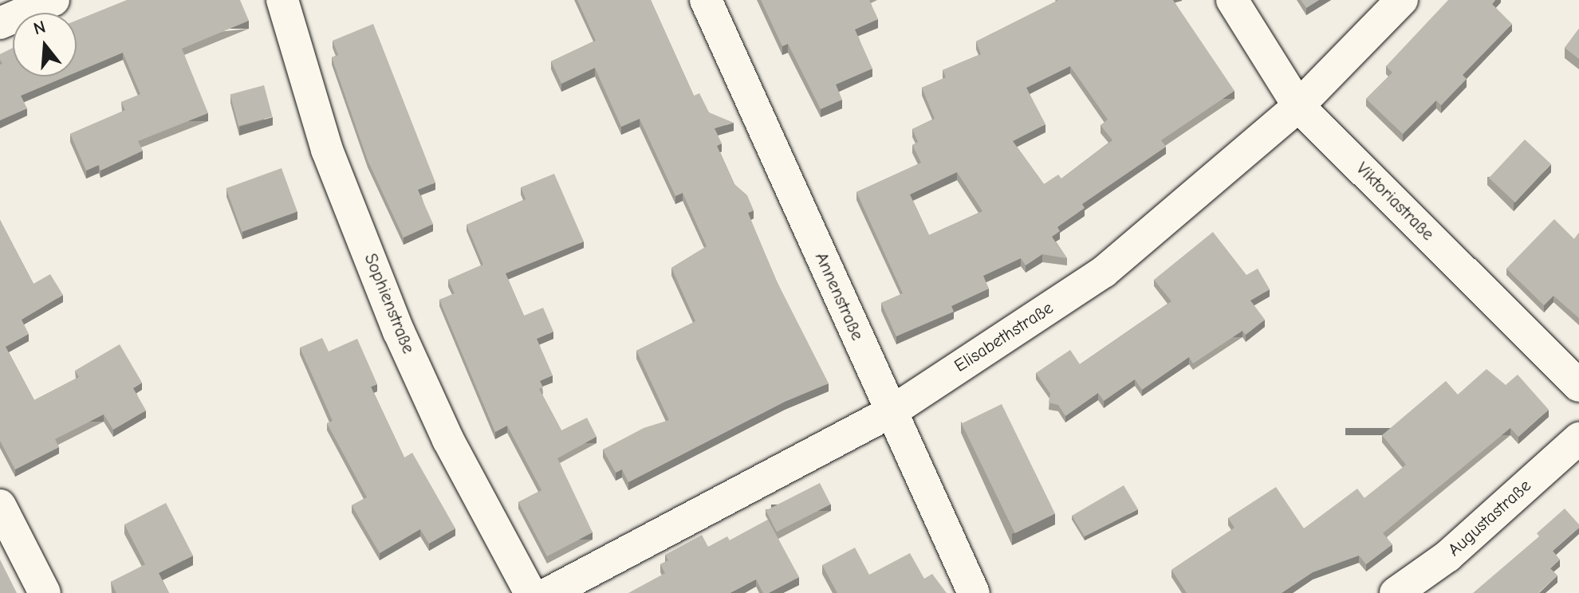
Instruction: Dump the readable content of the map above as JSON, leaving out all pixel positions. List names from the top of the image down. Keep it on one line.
{"streets":{"street":["Viktoriastraße","Annenstraße","Sophienstraße","Elisabethstraße","Augustastraße"]},"crossings":[["Viktoriastraße","Elisabethstraße"],["Annenstraße","Elisabethstraße"]],"north":"top"}
